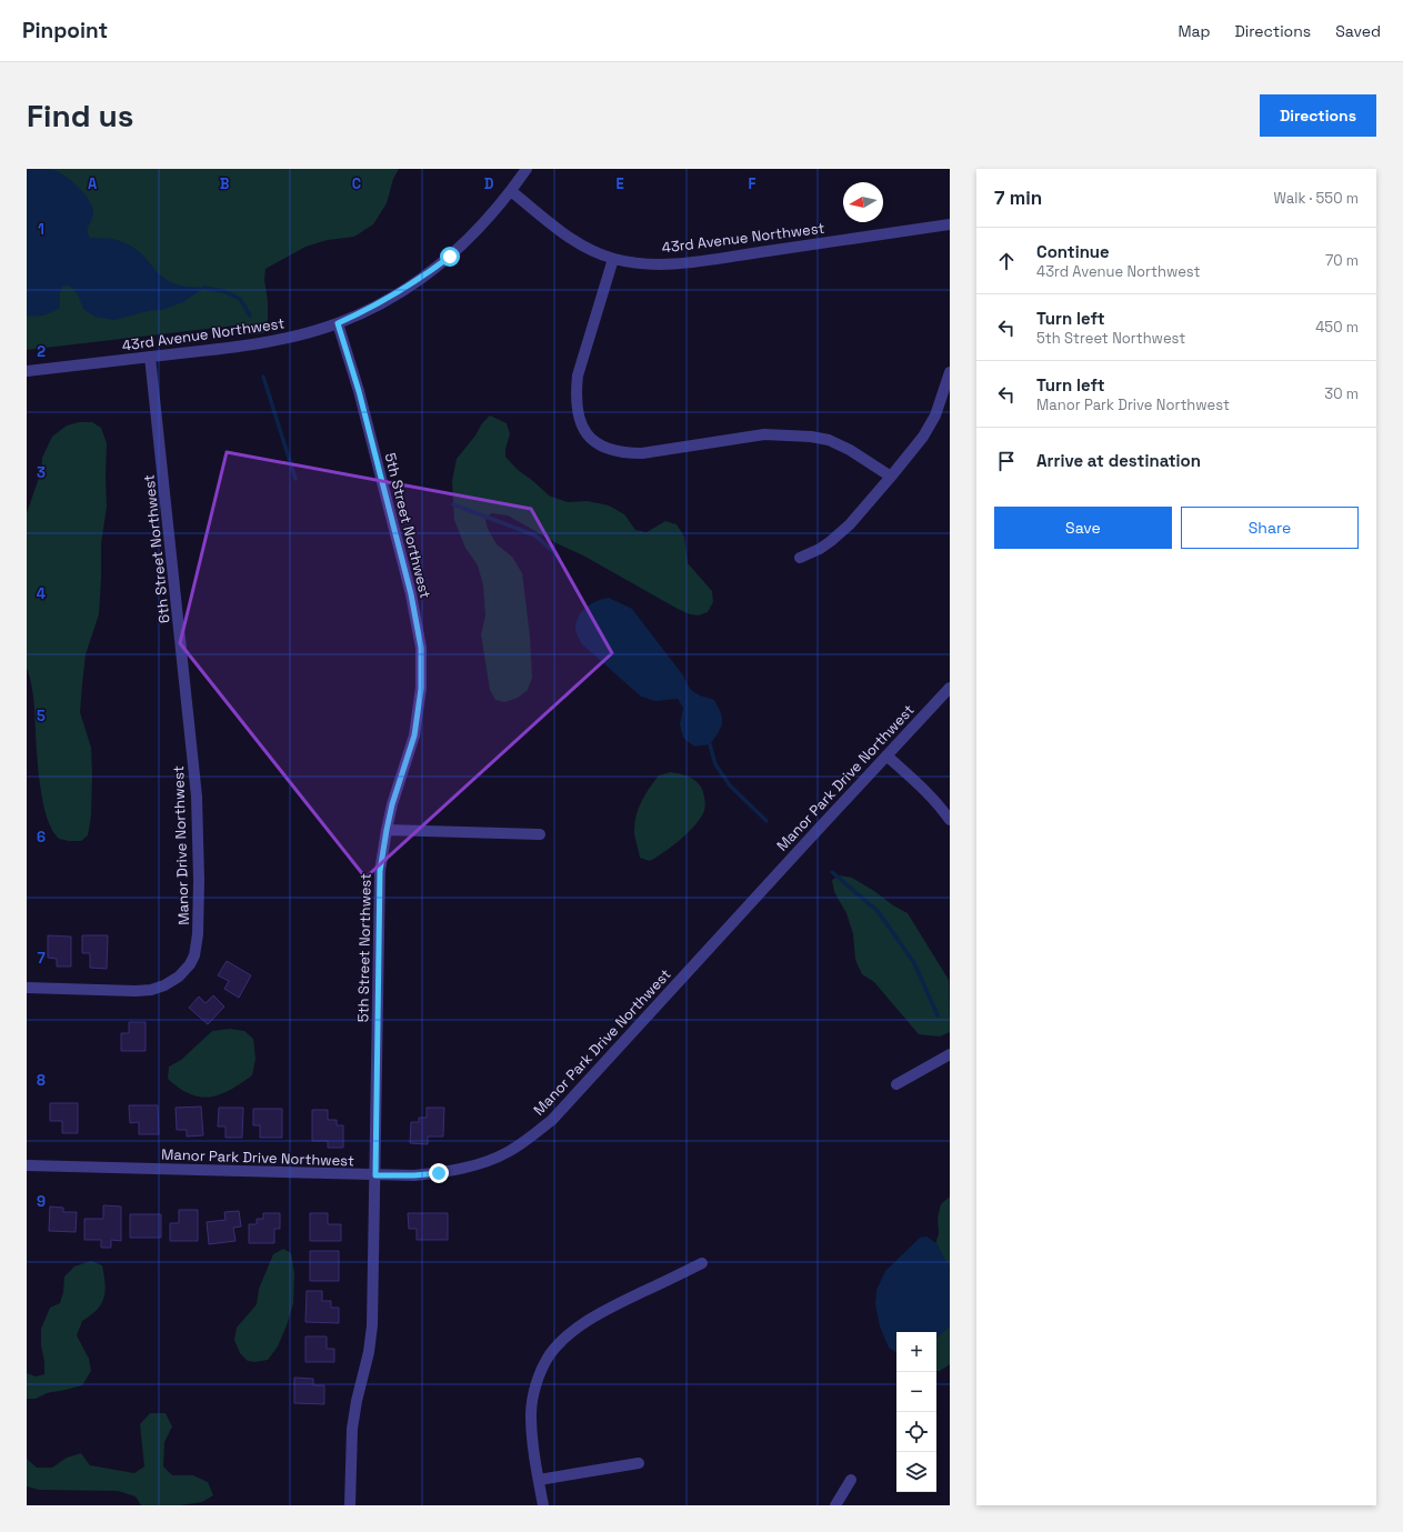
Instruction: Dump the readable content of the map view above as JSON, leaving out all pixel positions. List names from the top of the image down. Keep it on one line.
{"streets":{"street":["43rd Avenue Northwest","5th Street Northwest","6th Street Northwest","Manor Park Drive Northwest","Manor Drive Northwest"]},"crossings":[["43rd Avenue Northwest","5th Street Northwest"],["43rd Avenue Northwest","6th Street Northwest"],["5th Street Northwest","Manor Park Drive Northwest"],["6th Street Northwest","Manor Drive Northwest"]],"north":"left","page":{"header":"Pinpoint","nav":["Map","Directions","Saved"],"buttons":["Directions",["Save","Share"]],"title":"Find us","heading":["7 min","Walk · 550 m"],"list":[["Continue","43rd Avenue Northwest","70 m"],["Turn left","5th Street Northwest","450 m"],["Turn left","Manor Park Drive Northwest","30 m"],"Arrive at destination"],"map_buttons":["+","−"]},"grid":{"columns":["A","B","C","D","E","F"],"rows":["1","2","3","4","5","6","7","8","9"]}}
